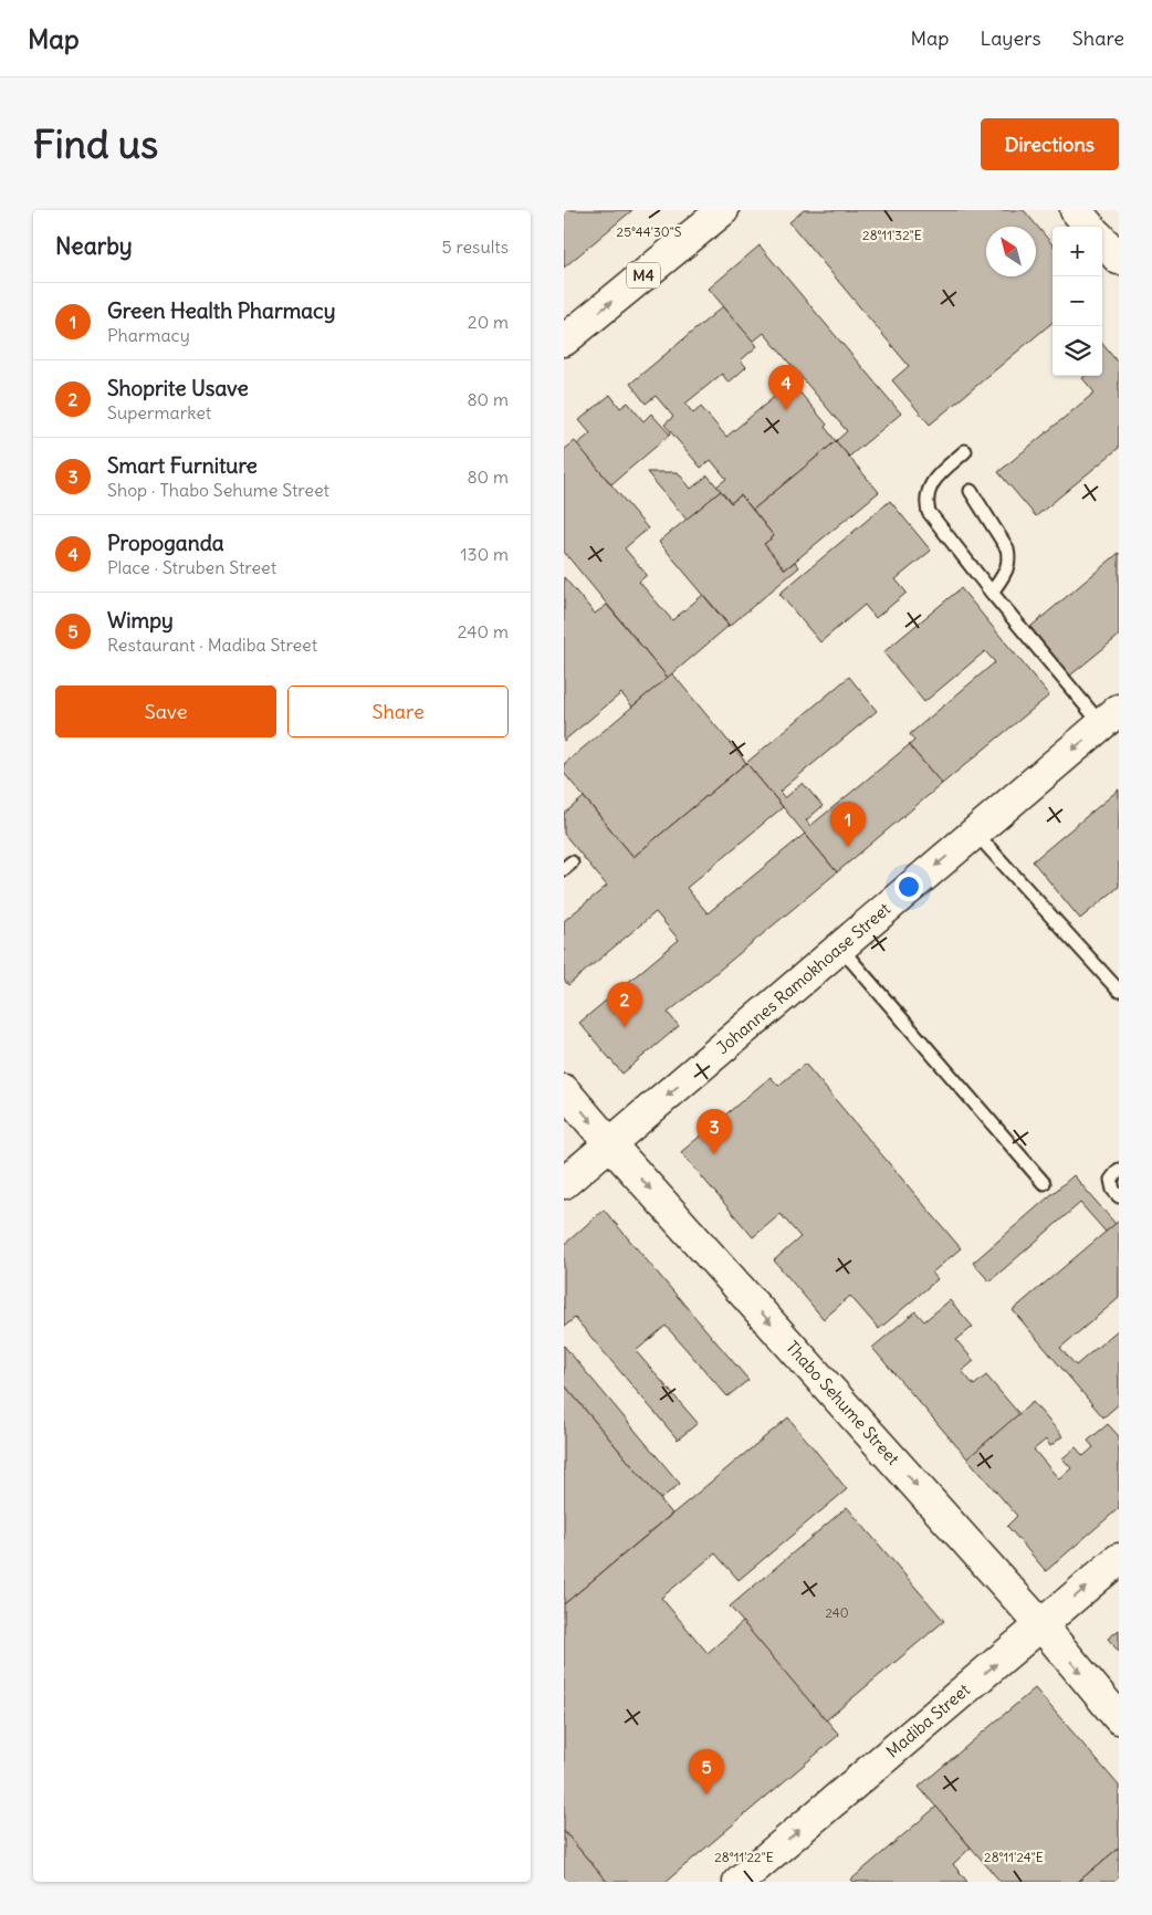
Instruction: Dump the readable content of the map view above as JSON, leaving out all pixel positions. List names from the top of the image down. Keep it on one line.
{"streets":{"main road":["M4","Johannes Ramokhoase Street","Thabo Sehume Street","Madiba Street"]},"crossings":[["Johannes Ramokhoase Street","Thabo Sehume Street"],["Thabo Sehume Street","Madiba Street"]],"one_way":["Johannes Ramokhoase Street","Thabo Sehume Street","Madiba Street"],"house_numbers":["240"],"north":"top left","page":{"header":"Map","nav":["Map","Layers","Share"],"buttons":["Directions",["Save","Share"]],"title":"Find us","heading":["Nearby","5 results"],"map_buttons":["+","−"],"list":[{"mark":"1","name":"Green Health Pharmacy","note":"Pharmacy","value":"20 m"},{"mark":"2","name":"Shoprite Usave","note":"Supermarket","value":"80 m"},{"mark":"3","name":"Smart Furniture","note":"Shop · Thabo Sehume Street","value":"80 m"},{"mark":"4","name":"Propoganda","note":"Place · Struben Street","value":"130 m"},{"mark":"5","name":"Wimpy","note":"Restaurant · Madiba Street","value":"240 m"}],"pins":["4","1","2","3","5"]},"coordinates":["25°44'30\"S","28°11'32\"E","28°11'22\"E","28°11'24\"E"]}
